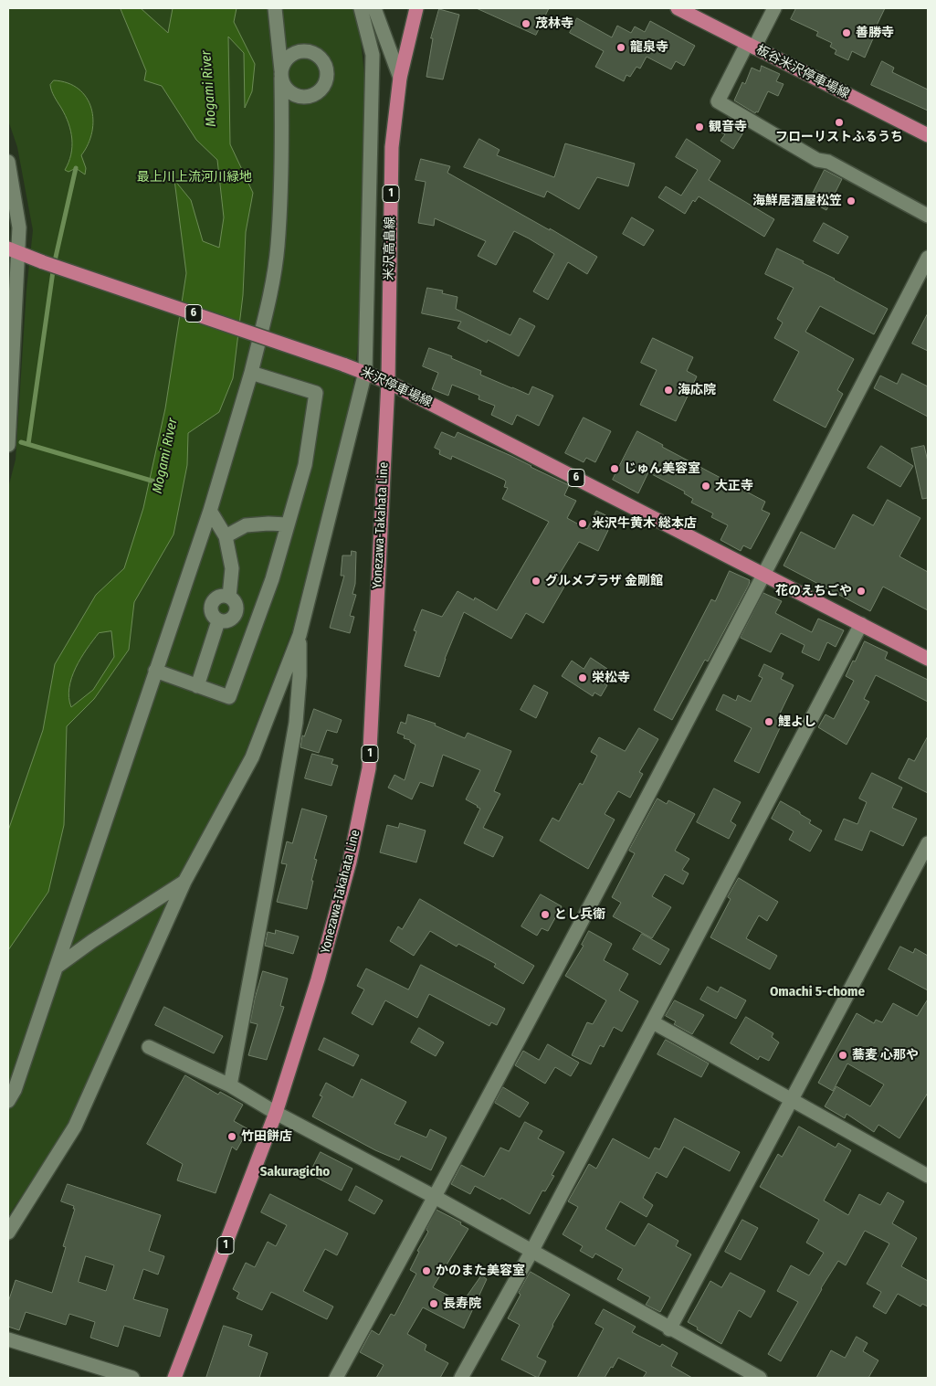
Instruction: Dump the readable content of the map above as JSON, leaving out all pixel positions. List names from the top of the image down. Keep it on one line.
{"streets":{"main road":["板谷米沢停車場線","1","米沢高畠線","6","米沢停車場線","Yonezawa-Takahata Line"]},"crossings":[["米沢高畠線","米沢停車場線"],["米沢高畠線","Yonezawa-Takahata Line"],["6","米沢停車場線"],["米沢停車場線","Yonezawa-Takahata Line"]],"districts":["Omachi 5-chome","Sakuragicho"],"water":["Mogami River"],"parks":["最上川上流河川緑地"],"places":["茂林寺","善勝寺","龍泉寺","フローリストふるうち","観音寺","海鮮居酒屋松笠","海応院","じゅん美容室","大正寺","米沢牛黄木 総本店","グルメプラザ 金剛館","花のえちごや","栄松寺","鯉よし","とし兵衛","蕎麦 心那や","竹田餅店","かのまた美容室","長寿院"]}
